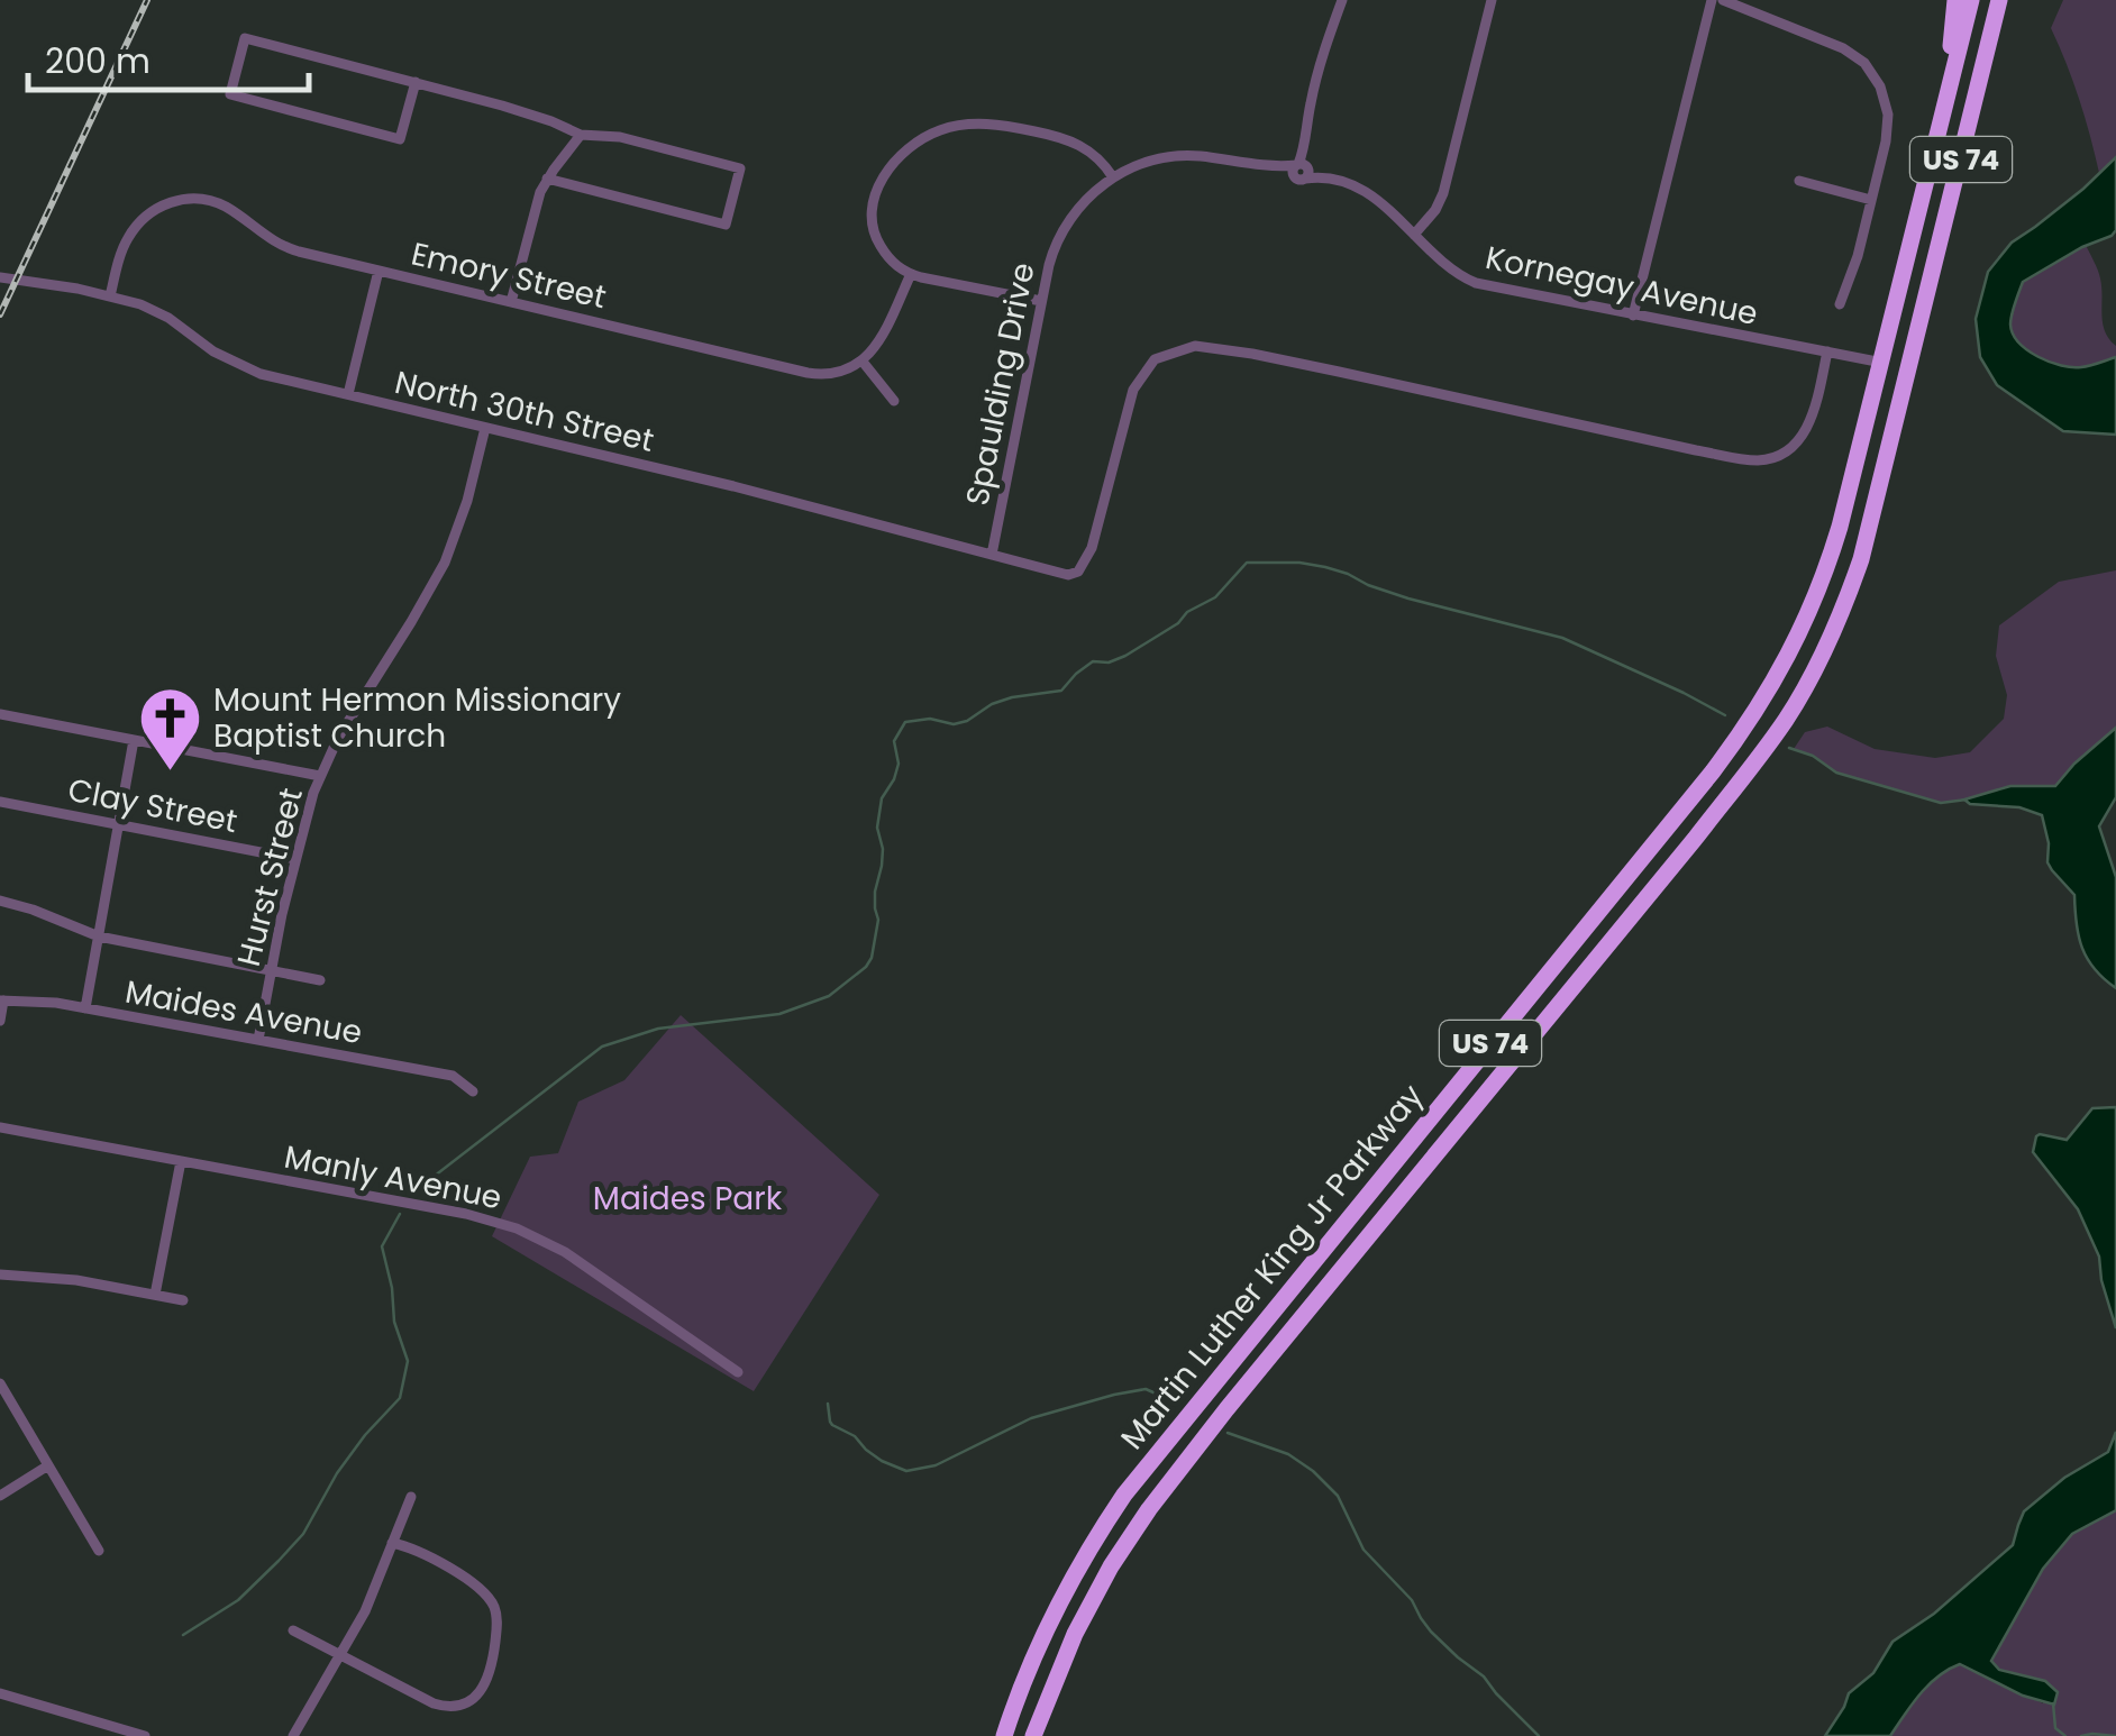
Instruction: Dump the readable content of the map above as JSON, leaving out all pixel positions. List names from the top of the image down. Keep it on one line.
{"streets":{"highway":["US 74","Martin Luther King Jr Parkway"],"street":["Emory Street","Kornegay Avenue","Spaulding Drive","North 30th Street","Clay Street","Hurst Street","Maides Avenue","Manly Avenue"]},"crossings":[["Emory Street","North 30th Street"],["Kornegay Avenue","Spaulding Drive"],["Kornegay Avenue","North 30th Street"],["Kornegay Avenue","Martin Luther King Jr Parkway"],["Spaulding Drive","North 30th Street"],["North 30th Street","Hurst Street"],["Clay Street","Hurst Street"],["Hurst Street","Maides Avenue"]],"parks":["Maides Park"],"places":{"church":["Mount Hermon Missionary Baptist Church"]},"scale_bar":"200 m"}
